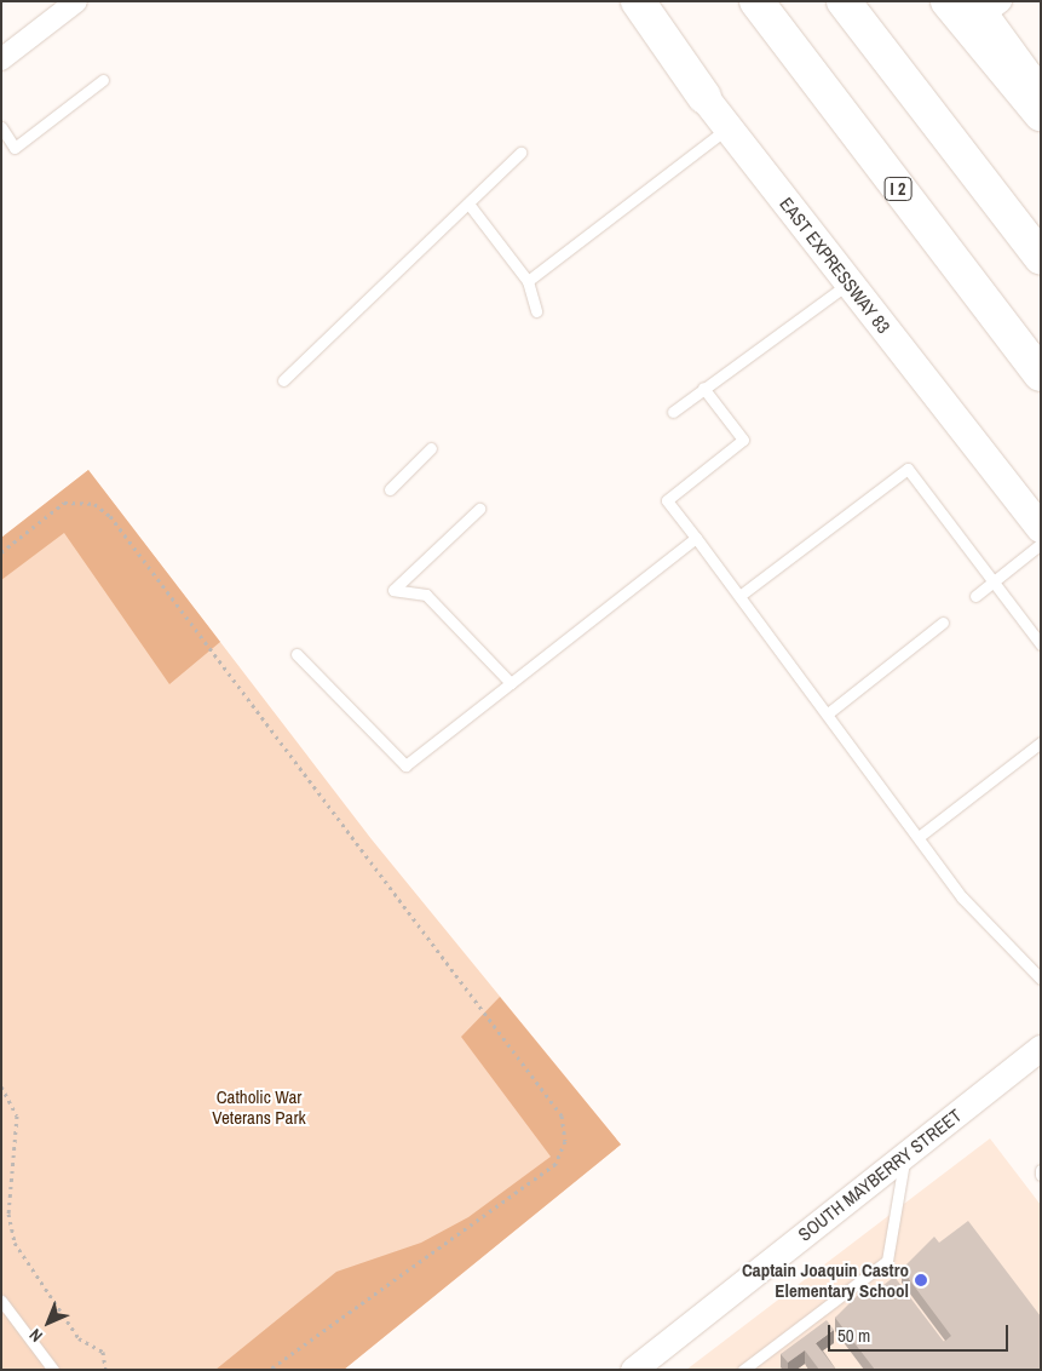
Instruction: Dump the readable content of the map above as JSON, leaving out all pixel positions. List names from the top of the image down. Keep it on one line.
{"streets":{"highway":["I 2"],"main road":["EAST EXPRESSWAY 83"],"street":["SOUTH MAYBERRY STREET"]},"parks":["Catholic War Veterans Park"],"places":["Captain Joaquin Castro Elementary School"],"scale_bar":"50 m","north":"bottom left"}
